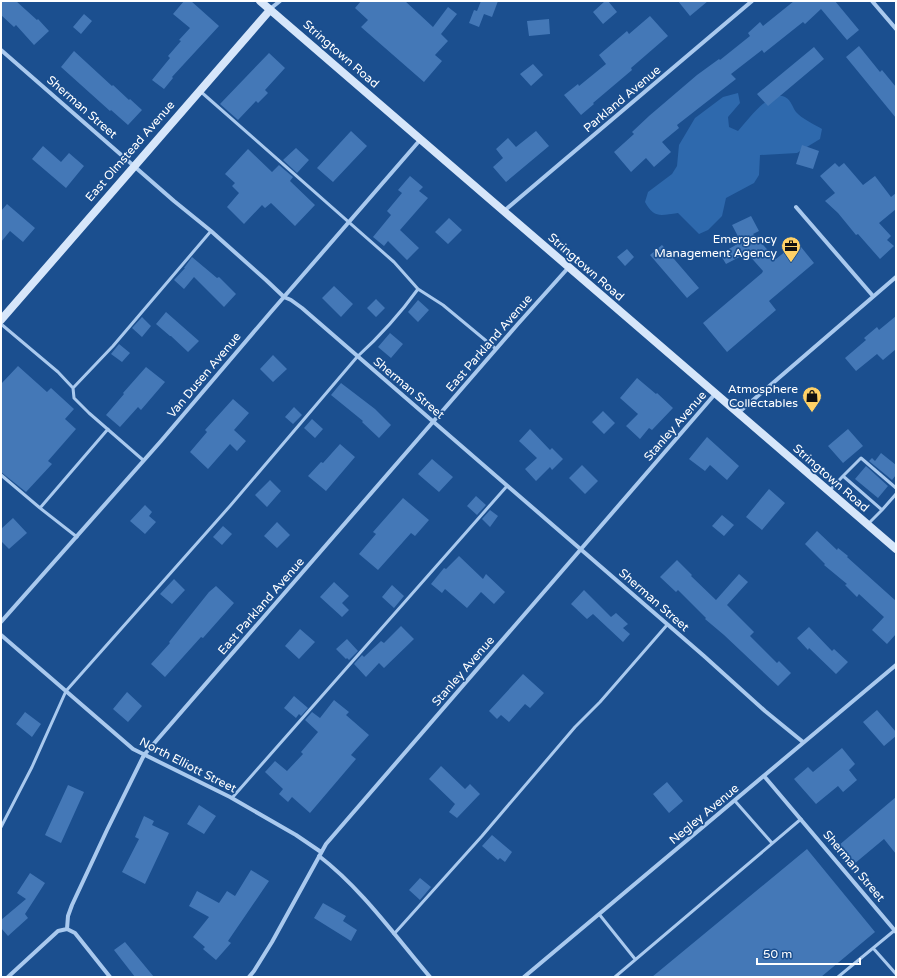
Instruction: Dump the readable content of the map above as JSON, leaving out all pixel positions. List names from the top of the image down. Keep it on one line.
{"streets":{"main road":["Stringtown Road","East Olmstead Avenue"],"street":["Parkland Avenue","Sherman Street","East Parkland Avenue","Van Dusen Avenue","Stanley Avenue","North Elliott Street","Negley Avenue"]},"crossings":[["Stringtown Road","Parkland Avenue"],["Stringtown Road","East Olmstead Avenue"],["Stringtown Road","East Parkland Avenue"],["Stringtown Road","Van Dusen Avenue"],["Stringtown Road","Stanley Avenue"],["Sherman Street","East Olmstead Avenue"],["Sherman Street","East Parkland Avenue"],["Sherman Street","Van Dusen Avenue"],["Sherman Street","Stanley Avenue"],["Sherman Street","Negley Avenue"],["East Parkland Avenue","North Elliott Street"],["Stanley Avenue","North Elliott Street"]],"places":{"office":["Emergency Management Agency"],"shop":["Atmosphere Collectables"]},"scale_bar":"50 m"}
